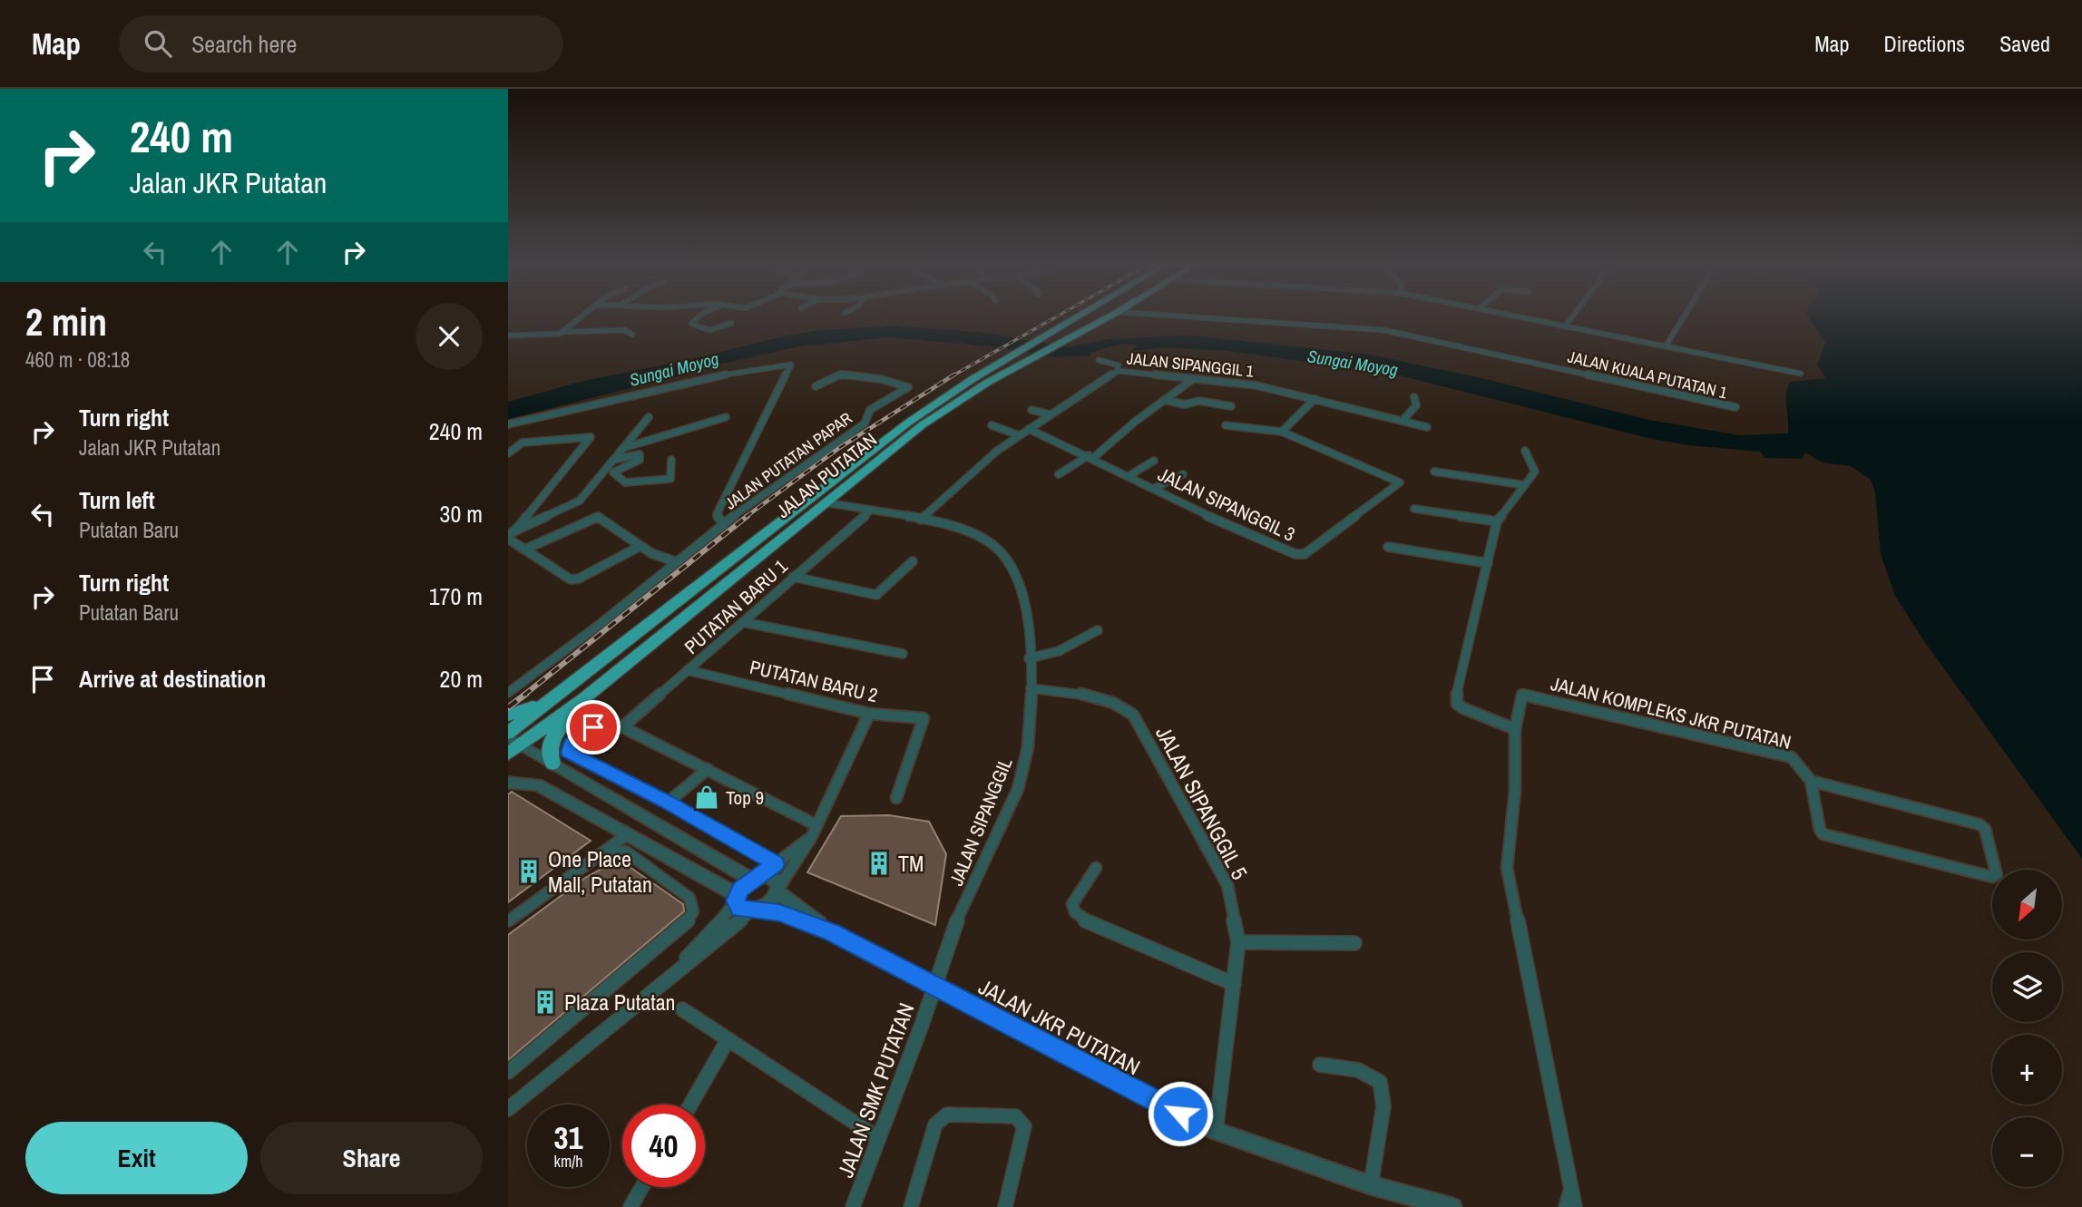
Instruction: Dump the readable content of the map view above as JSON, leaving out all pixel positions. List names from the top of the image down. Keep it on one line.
{"streets":{"highway":["JALAN PUTATAN"],"street":["JALAN SIPANGGIL 1","JALAN KUALA PUTATAN 1","JALAN PUTATAN PAPAR","JALAN SIPANGGIL 3","PUTATAN BARU 1","PUTATAN BARU 2","JALAN KOMPLEKS JKR PUTATAN","JALAN SIPANGGIL 5","JALAN SIPANGGIL","JALAN JKR PUTATAN","JALAN SMK PUTATAN"]},"crossings":[["JALAN SIPANGGIL 1","JALAN SIPANGGIL 3"],["JALAN SIPANGGIL 1","JALAN SIPANGGIL"],["JALAN PUTATAN","JALAN SIPANGGIL"],["JALAN PUTATAN","JALAN JKR PUTATAN"],["PUTATAN BARU 1","PUTATAN BARU 2"],["PUTATAN BARU 1","JALAN SIPANGGIL"],["JALAN SIPANGGIL 5","JALAN SIPANGGIL"],["JALAN SIPANGGIL 5","JALAN JKR PUTATAN"],["JALAN SIPANGGIL","JALAN JKR PUTATAN"],["JALAN SIPANGGIL","JALAN SMK PUTATAN"],["JALAN JKR PUTATAN","JALAN SMK PUTATAN"]],"water":["Sungai Moyog"],"places":{"shop":["Top 9"],"building":["TM","One Place Mall, Putatan","Plaza Putatan"]},"north":"bottom left","page":{"header":"Map","search":"Search here","nav":["Map","Directions","Saved"],"turn":["240 m","Jalan JKR Putatan"],"heading":["2 min","460 m · 08:18"],"list":[{"name":"Turn right","note":"Jalan JKR Putatan","value":"240 m"},{"name":"Turn left","note":"Putatan Baru","value":"30 m"},{"name":"Turn right","note":"Putatan Baru","value":"170 m"},{"name":"Arrive at destination","value":"20 m"}],"map_buttons":["+","−"],"speed":"31 km/h","limit":"40","buttons":["Exit","Share"]}}
